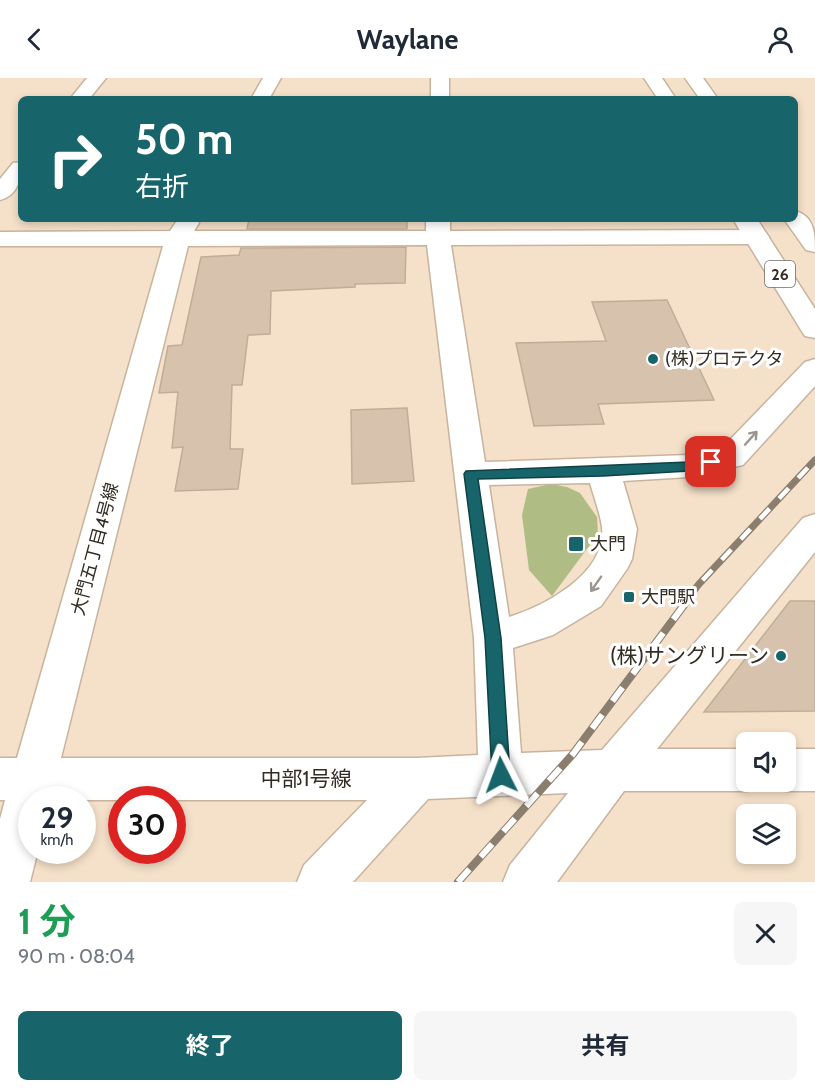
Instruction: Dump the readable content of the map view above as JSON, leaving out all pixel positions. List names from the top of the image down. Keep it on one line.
{"streets":{"street":["26","大門五丁目4号線","中部1号線"]},"crossings":[["大門五丁目4号線","中部1号線"]],"places":{"other":["(株)プロテクタ","(株)サングリーン"],"transit":["大門","大門駅"]},"page":{"header":"Waylane","turn":["50 m","右折"],"speed":"29 km/h","limit":"30","heading":["1 分","90 m · 08:04"],"buttons":["終了","共有"]}}
